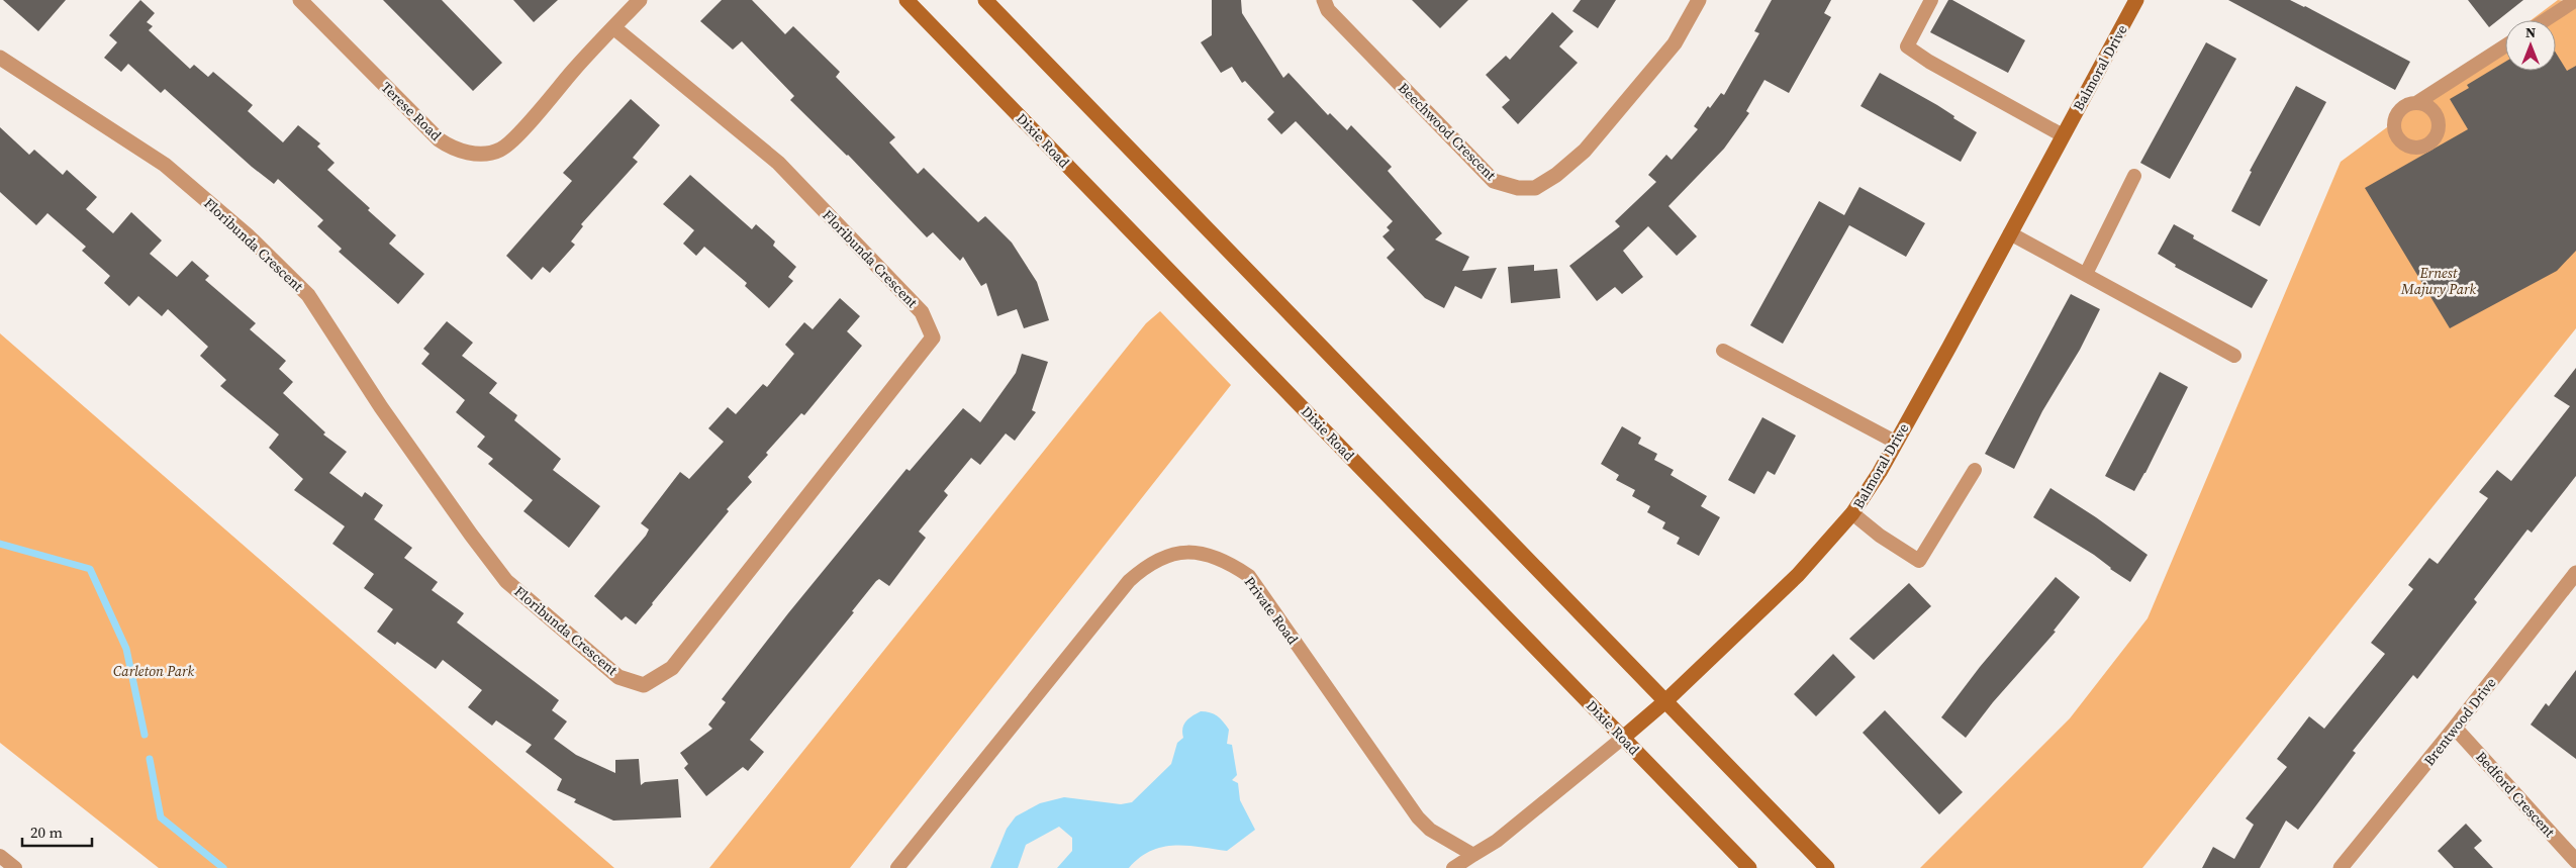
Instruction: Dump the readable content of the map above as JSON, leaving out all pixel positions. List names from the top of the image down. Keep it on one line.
{"streets":{"main road":["Balmoral Drive","Dixie Road"],"street":["Terese Road","Beechwood Crescent","Floribunda Crescent","Brentwood Drive","Bedford Crescent"],"lane":["Private Road"]},"crossings":[["Balmoral Drive","Dixie Road"],["Terese Road","Floribunda Crescent"],["Brentwood Drive","Bedford Crescent"]],"parks":["Ernest Majury Park","Carleton Park"],"scale_bar":"20 m","north":"top"}
